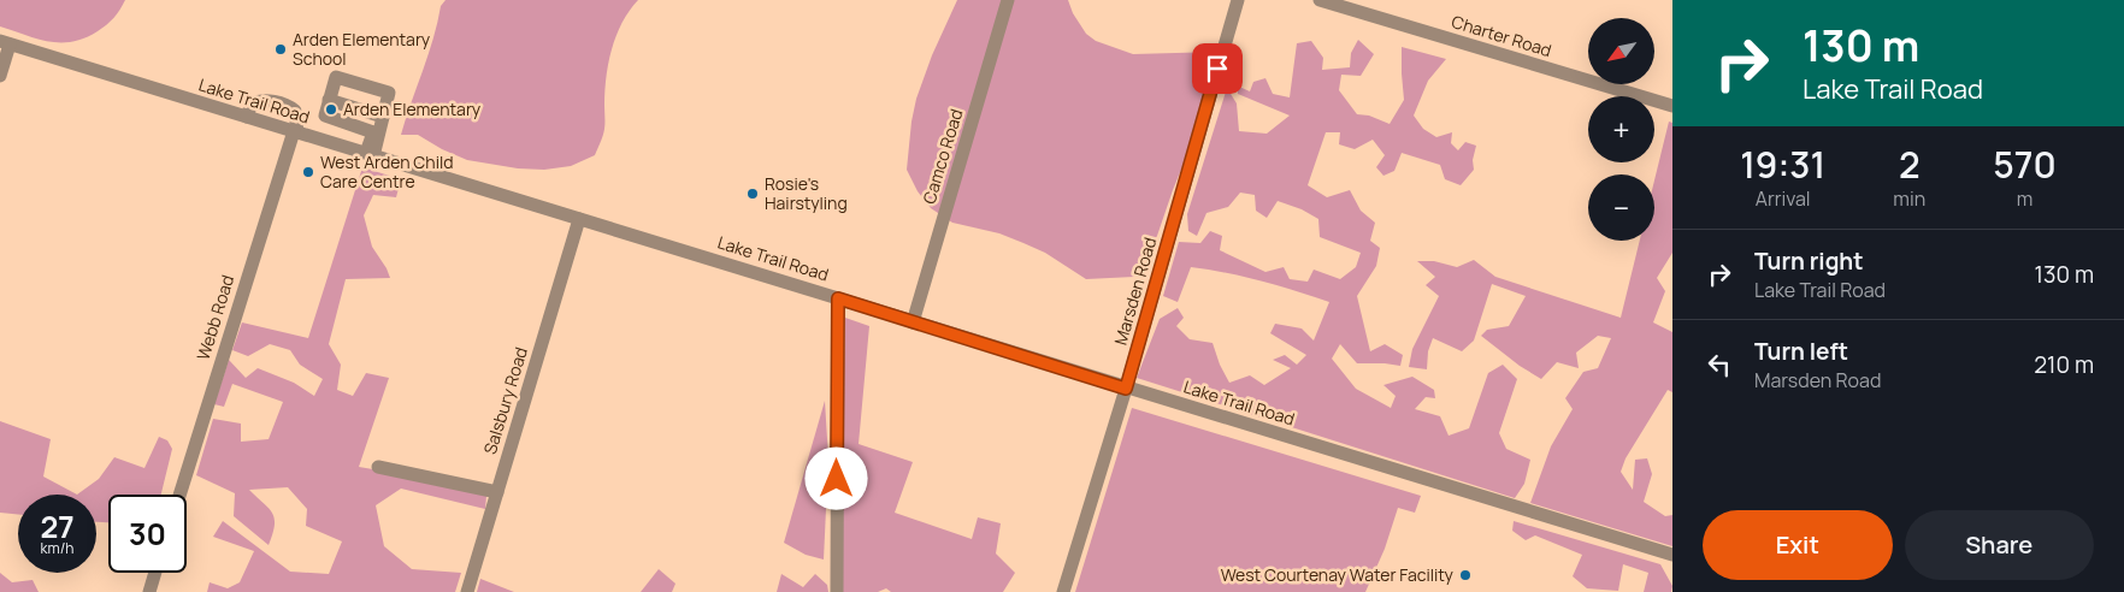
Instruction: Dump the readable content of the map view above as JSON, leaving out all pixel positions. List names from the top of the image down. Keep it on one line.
{"streets":{"street":["Charter Road","Lake Trail Road","Camco Road","Marsden Road","Webb Road","Salsbury Road"]},"crossings":[["Lake Trail Road","Camco Road"],["Lake Trail Road","Marsden Road"],["Lake Trail Road","Webb Road"],["Lake Trail Road","Salsbury Road"]],"places":["Arden Elementary School","Arden Elementary","West Arden Child Care Centre","Rosie's Hairstyling","West Courtenay Water Facility"],"north":"bottom left","page":{"turn":["130 m","Lake Trail Road"],"map_buttons":["+","−"],"eta":["19:31","Arrival","2","min","570","m"],"list":[{"name":"Turn right","note":"Lake Trail Road","value":"130 m"},{"name":"Turn left","note":"Marsden Road","value":"210 m"}],"speed":"27 km/h","limit":"30","buttons":["Exit","Share"]}}
